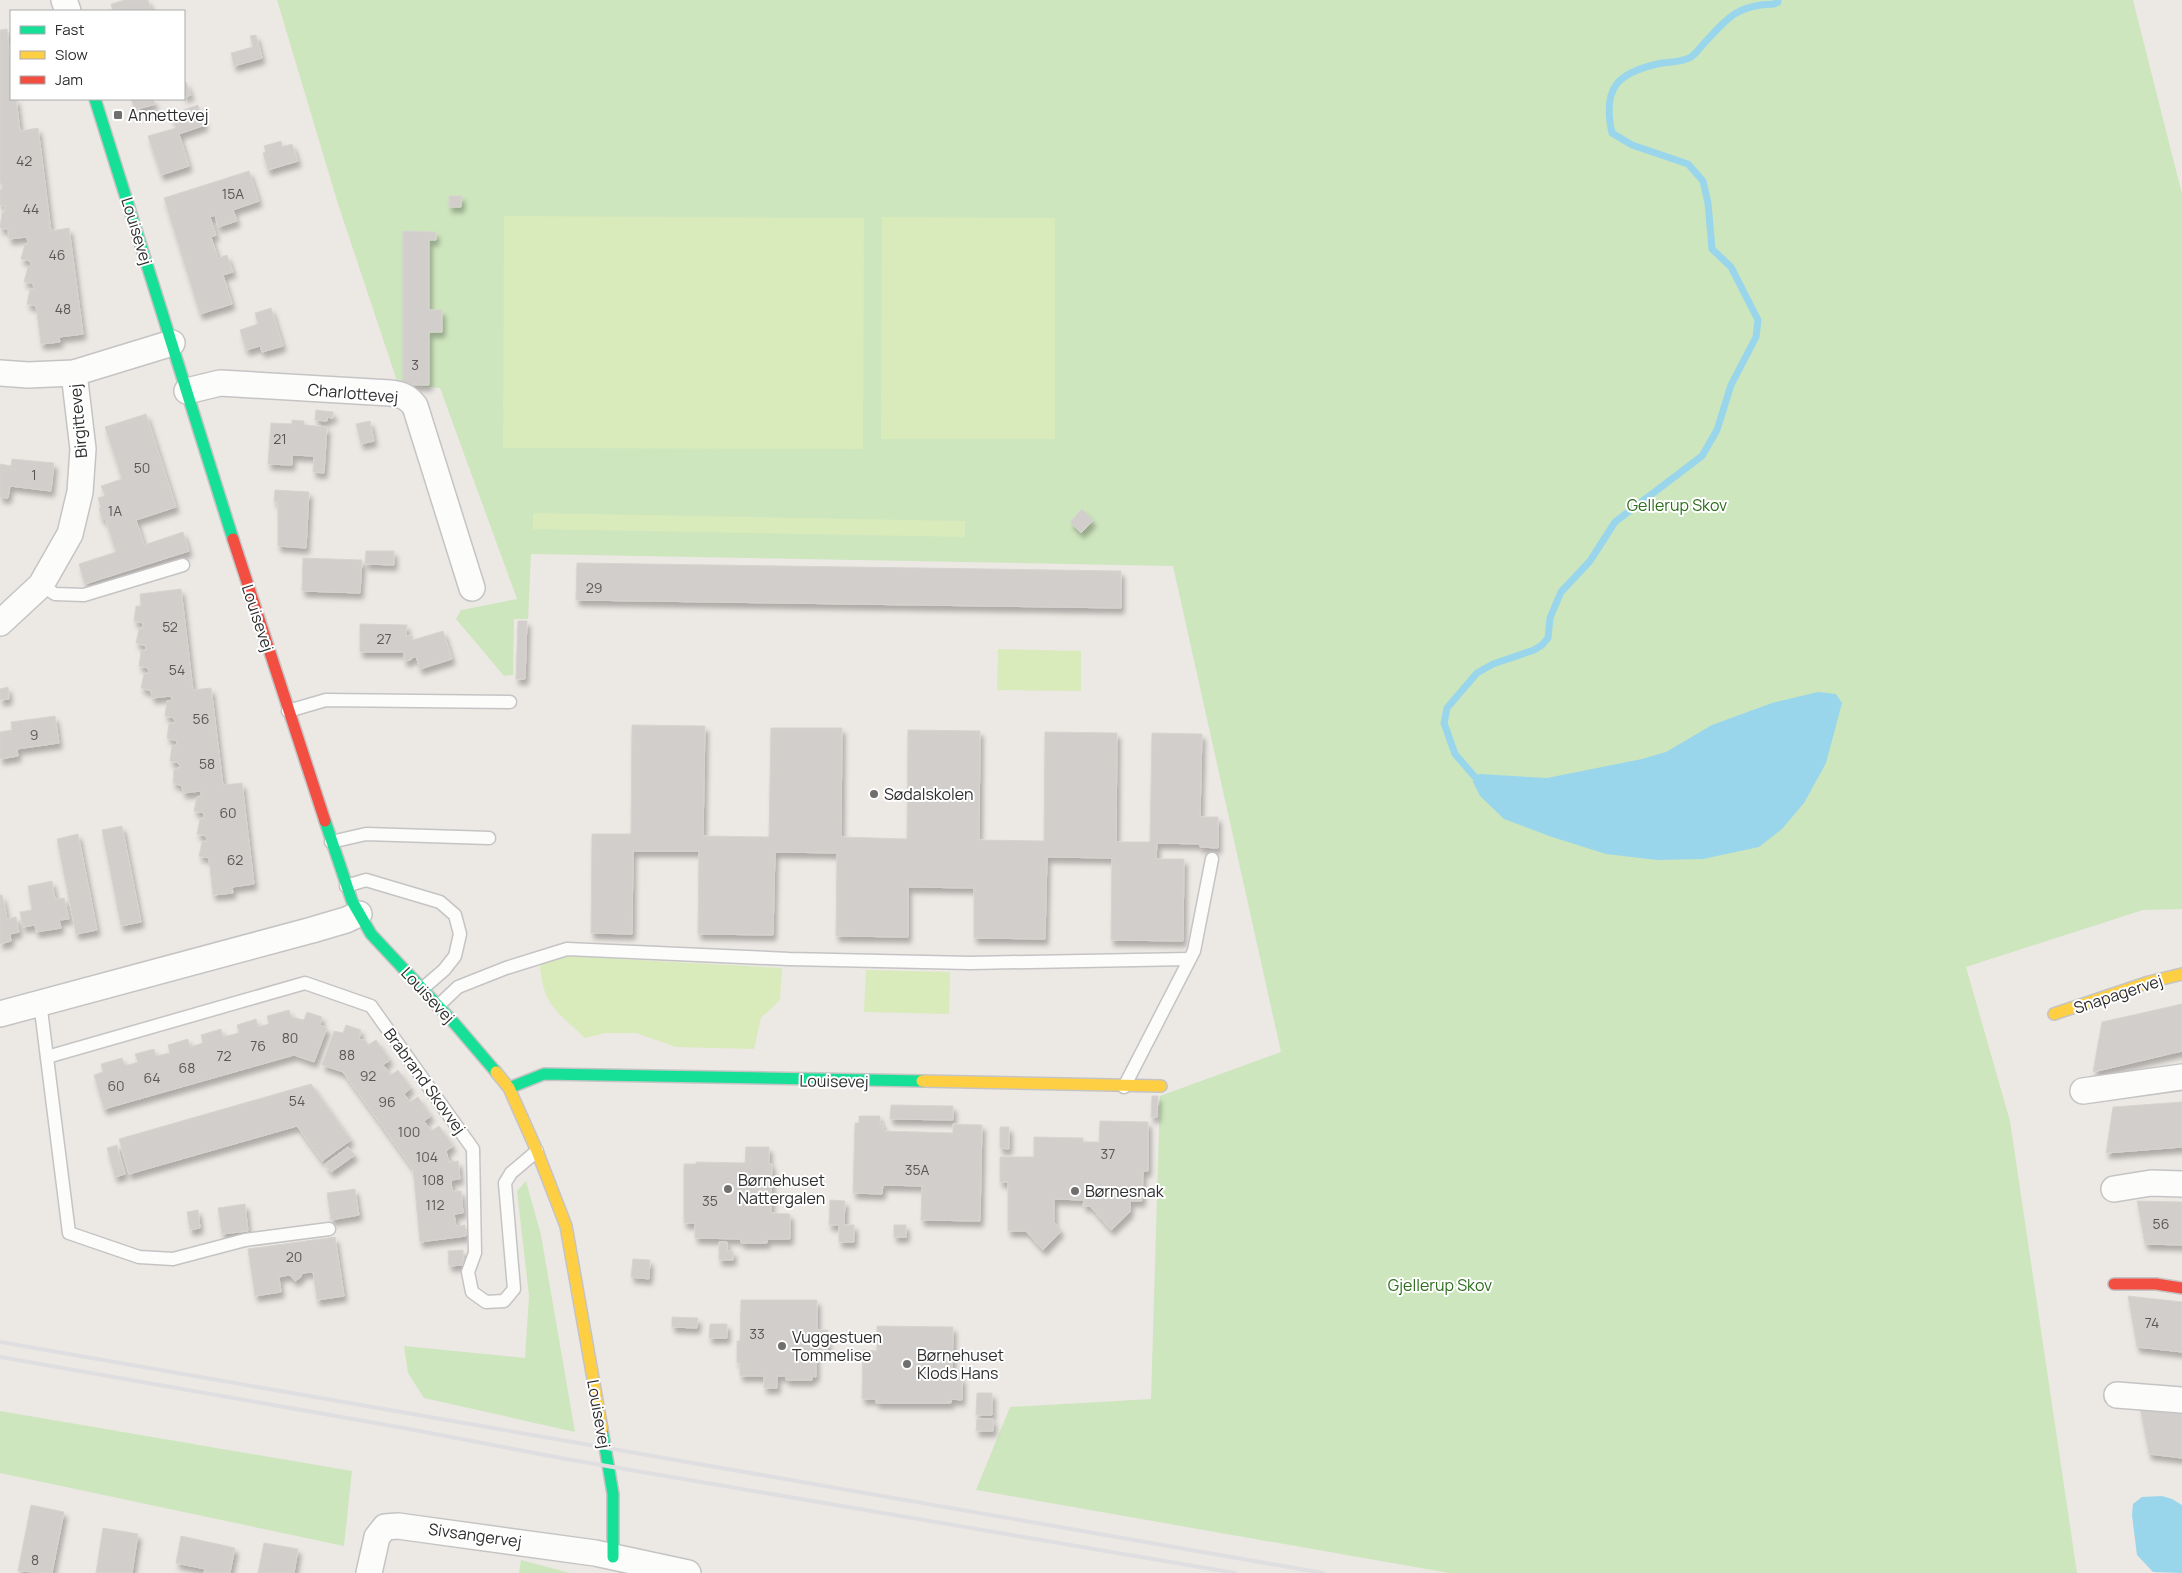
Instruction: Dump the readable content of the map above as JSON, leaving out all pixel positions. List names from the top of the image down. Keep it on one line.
{"streets":{"street":["Louisevej","Charlottevej","Birgittevej","Snapagervej","Sivsangervej"],"lane":["Brabrand Skovvej"]},"crossings":[["Louisevej","Charlottevej"],["Louisevej","Brabrand Skovvej"],["Louisevej","Sivsangervej"]],"parks":["Gellerup Skov","Gjellerup Skov"],"places":{"transit":["Annettevej"],"other":["Sødalskolen","Børnehuset Nattergalen","Børnesnak","Vuggestuen Tommelise","Børnehuset Klods Hans"]},"house_numbers":["42","15A","44","46","48","3","21","50","1","1A","29","52","27","54","56","9","58","60","62","80","76","88","72","68","92","64","60","54","96","100","37","104","35A","108","35","112","56","20","74","33","8"],"legend":["Fast","Slow","Jam"]}
